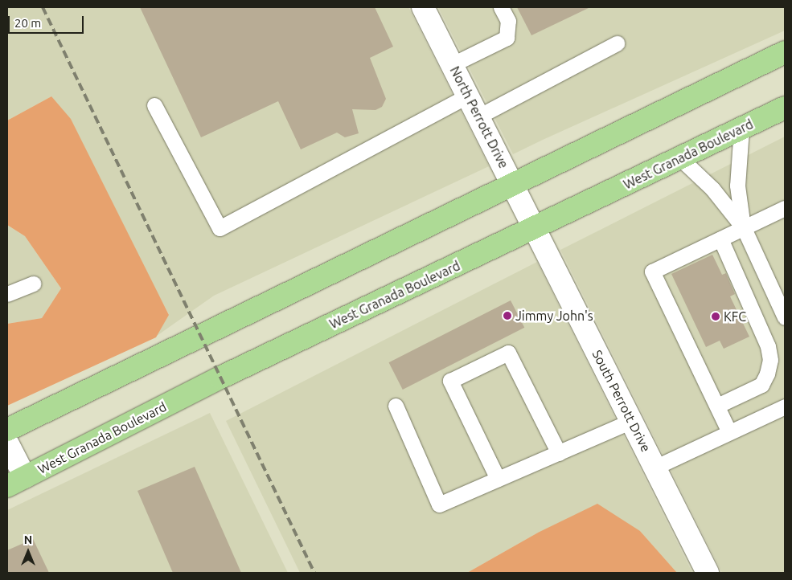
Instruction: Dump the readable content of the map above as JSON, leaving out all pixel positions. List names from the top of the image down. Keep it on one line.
{"streets":{"main road":["West Granada Boulevard"],"street":["North Perrott Drive","South Perrott Drive"]},"crossings":[["North Perrott Drive","West Granada Boulevard"],["North Perrott Drive","South Perrott Drive"],["West Granada Boulevard","South Perrott Drive"]],"places":["Jimmy John's","KFC"],"scale_bar":"20 m","north":"top"}
